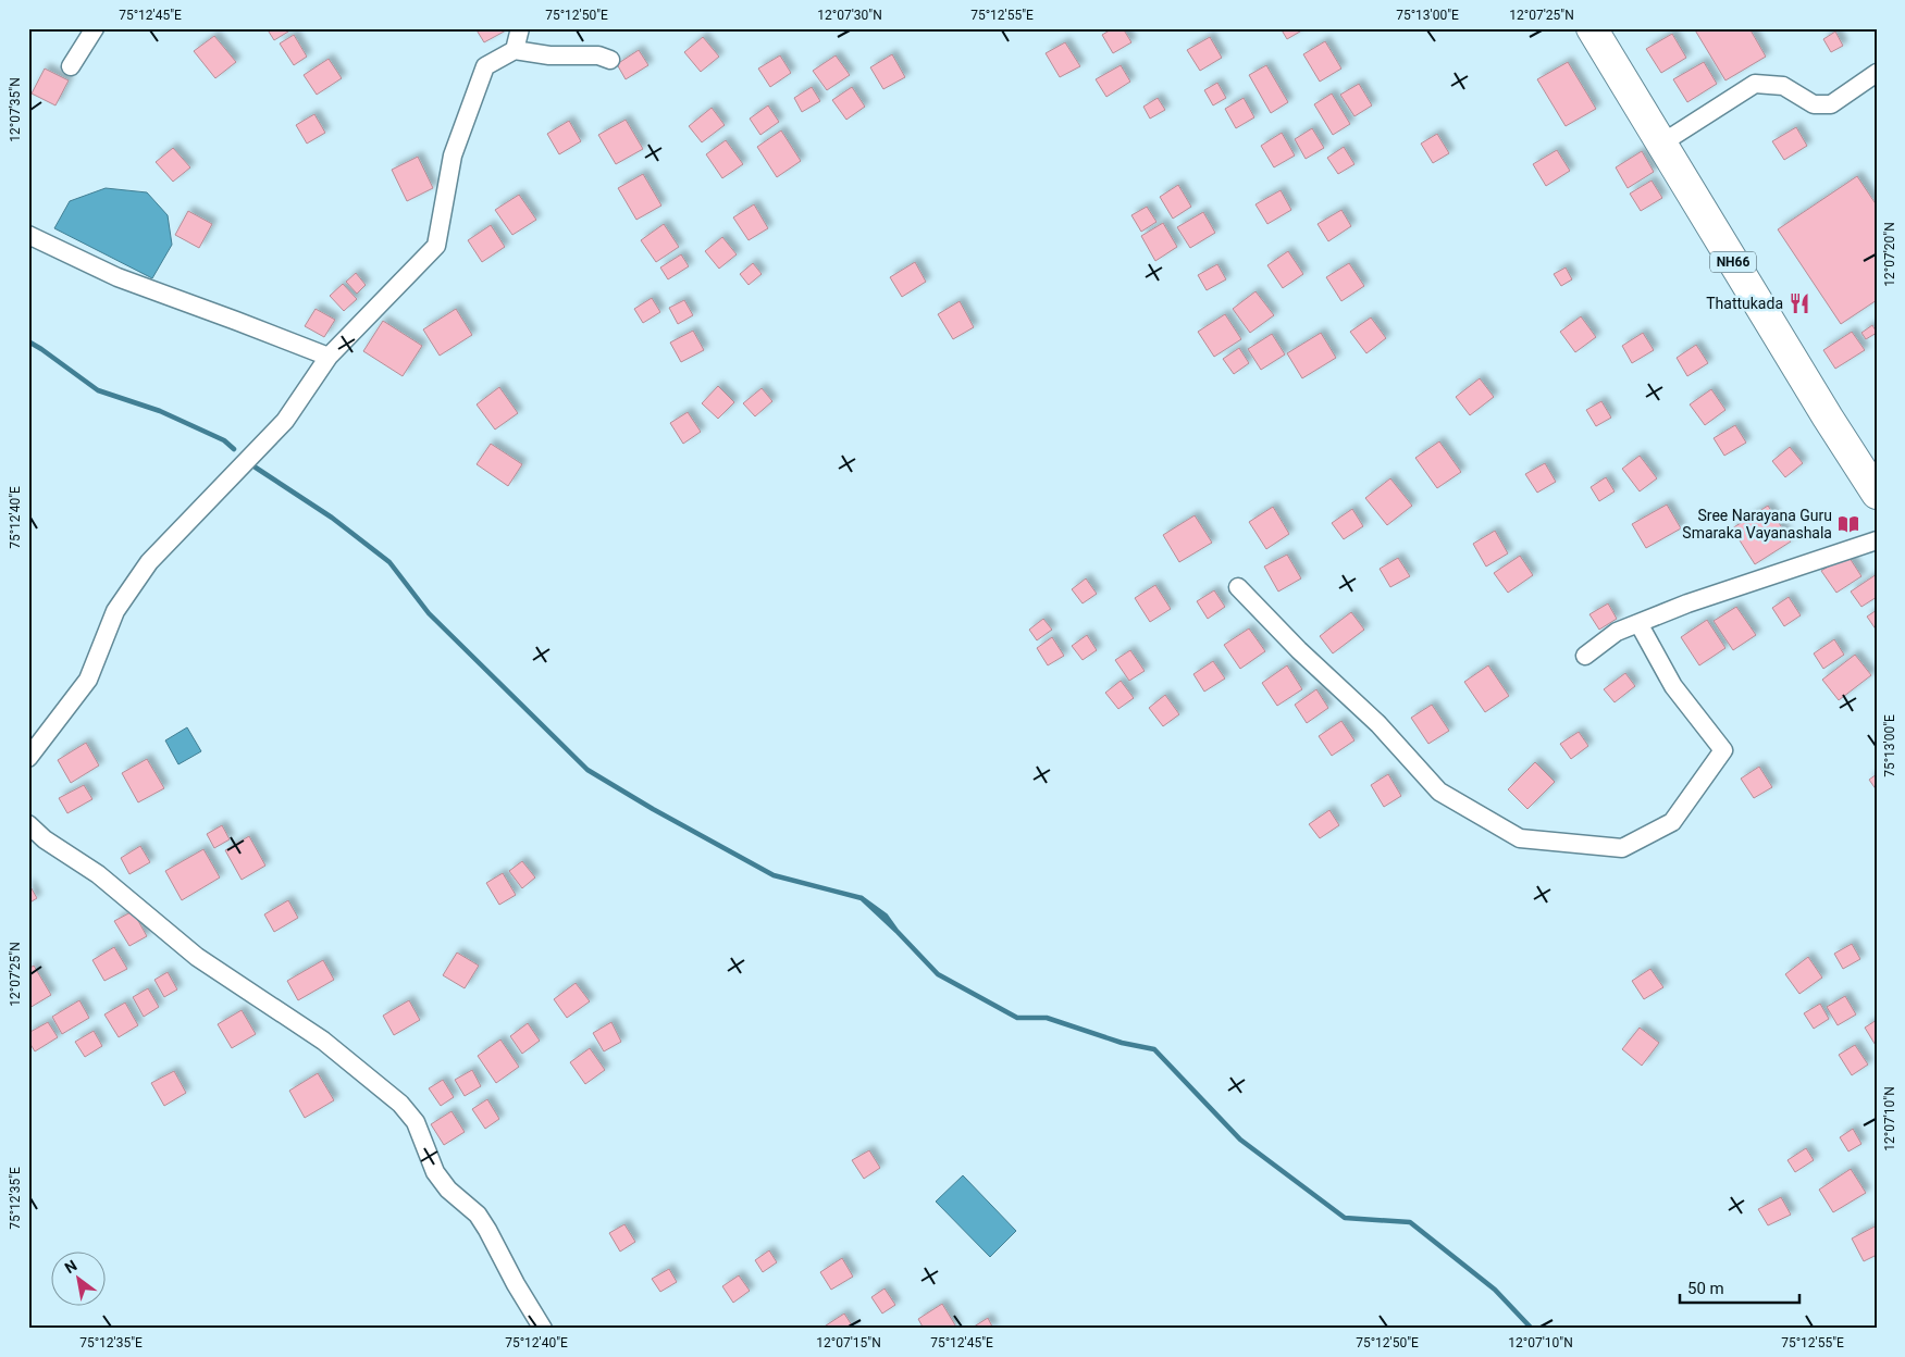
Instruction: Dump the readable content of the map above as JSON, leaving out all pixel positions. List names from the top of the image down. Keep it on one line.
{"streets":{"highway":["NH66"]},"places":{"restaurant":["Thattukada"],"library":["Sree Narayana Guru Smaraka Vayanashala"]},"scale_bar":"50 m","north":"top left","coordinates":["75°12'45\"E","75°12'50\"E","12°07'30\"N","75°12'55\"E","75°13'00\"E","12°07'25\"N","12°07'35\"N","12°07'20\"N","75°12'40\"E","12°07'10\"N","75°12'35\"E","12°07'15\"N"]}
